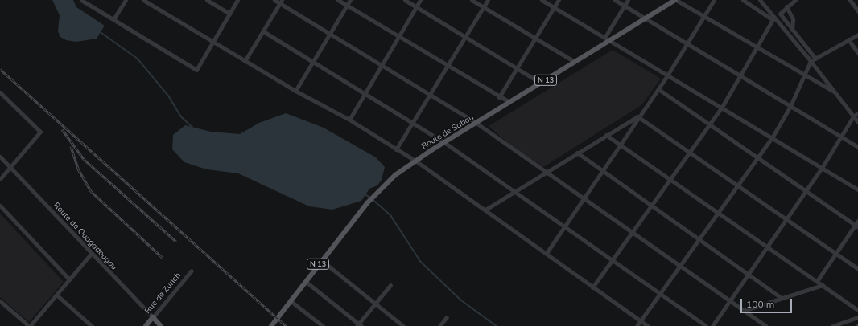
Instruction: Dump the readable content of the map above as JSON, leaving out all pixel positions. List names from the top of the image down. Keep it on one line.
{"streets":{"main road":["N 13","Route de Sabou","Route de Ouagadougou","Rue de Zurich"]},"crossings":[["Route de Ouagadougou","Rue de Zurich"]],"scale_bar":"100 m"}
